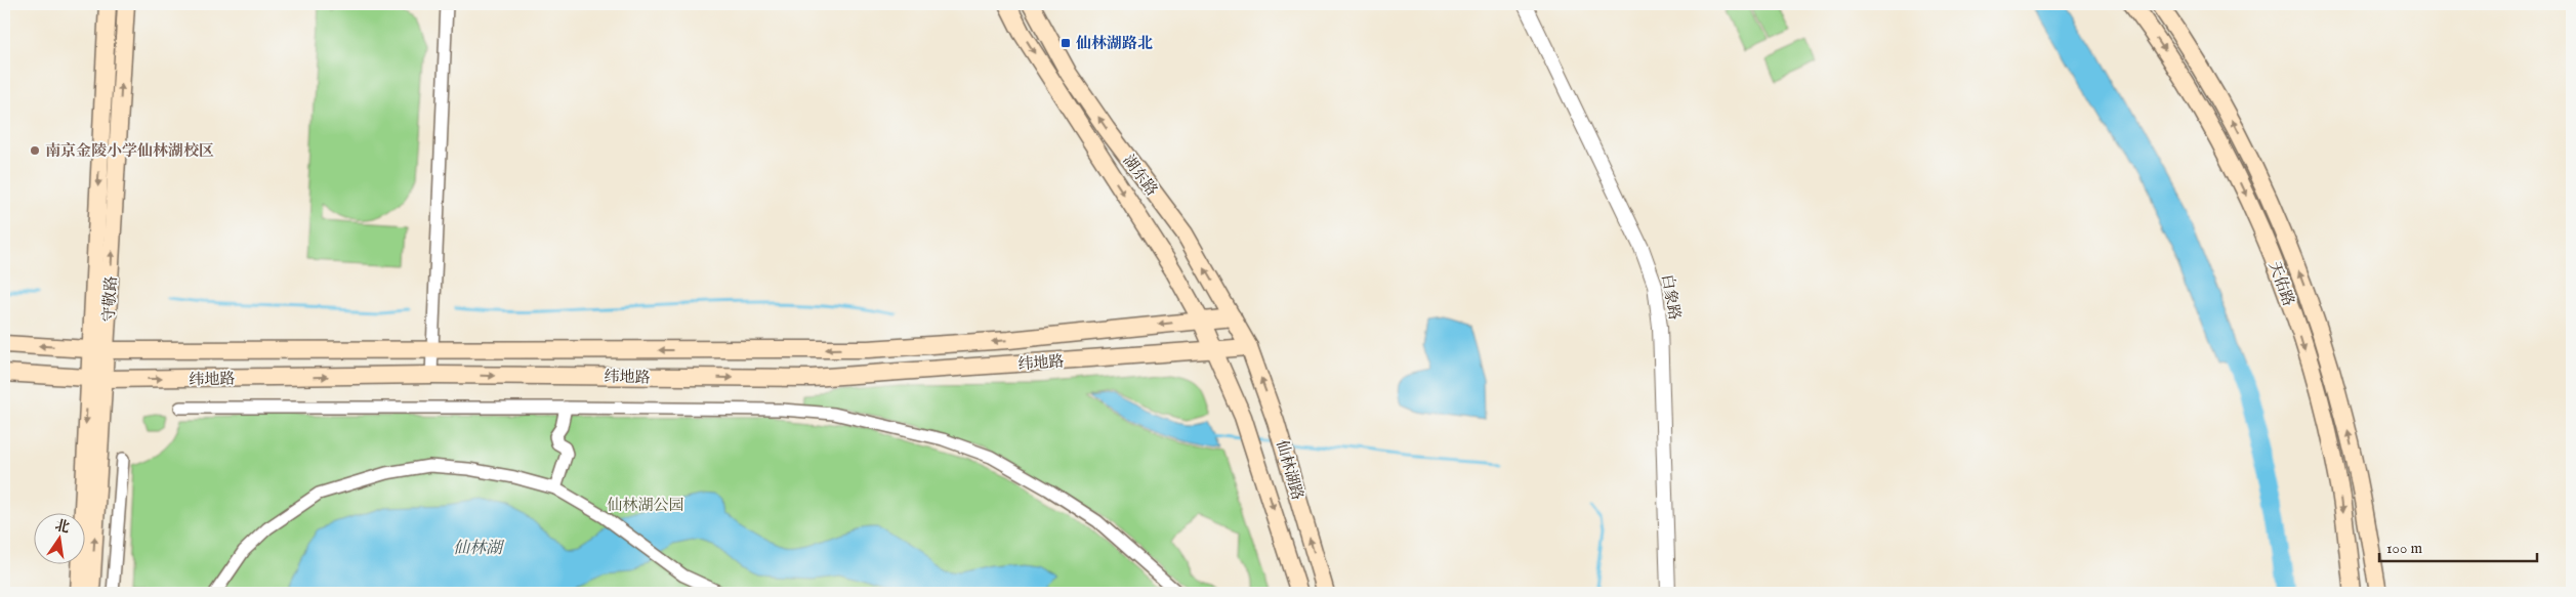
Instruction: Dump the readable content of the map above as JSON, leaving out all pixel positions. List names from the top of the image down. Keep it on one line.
{"streets":{"main road":["湖东路","天佑路","守敬路","纬地路","仙林湖路"],"street":["白象路"]},"crossings":[["湖东路","纬地路"],["湖东路","仙林湖路"],["守敬路","纬地路"],["纬地路","仙林湖路"]],"water":["仙林湖"],"parks":["仙林湖公园"],"places":{"transit":["仙林湖路北"],"other":["南京金陵小学仙林湖校区"]},"scale_bar":"100 m","north":"top"}
